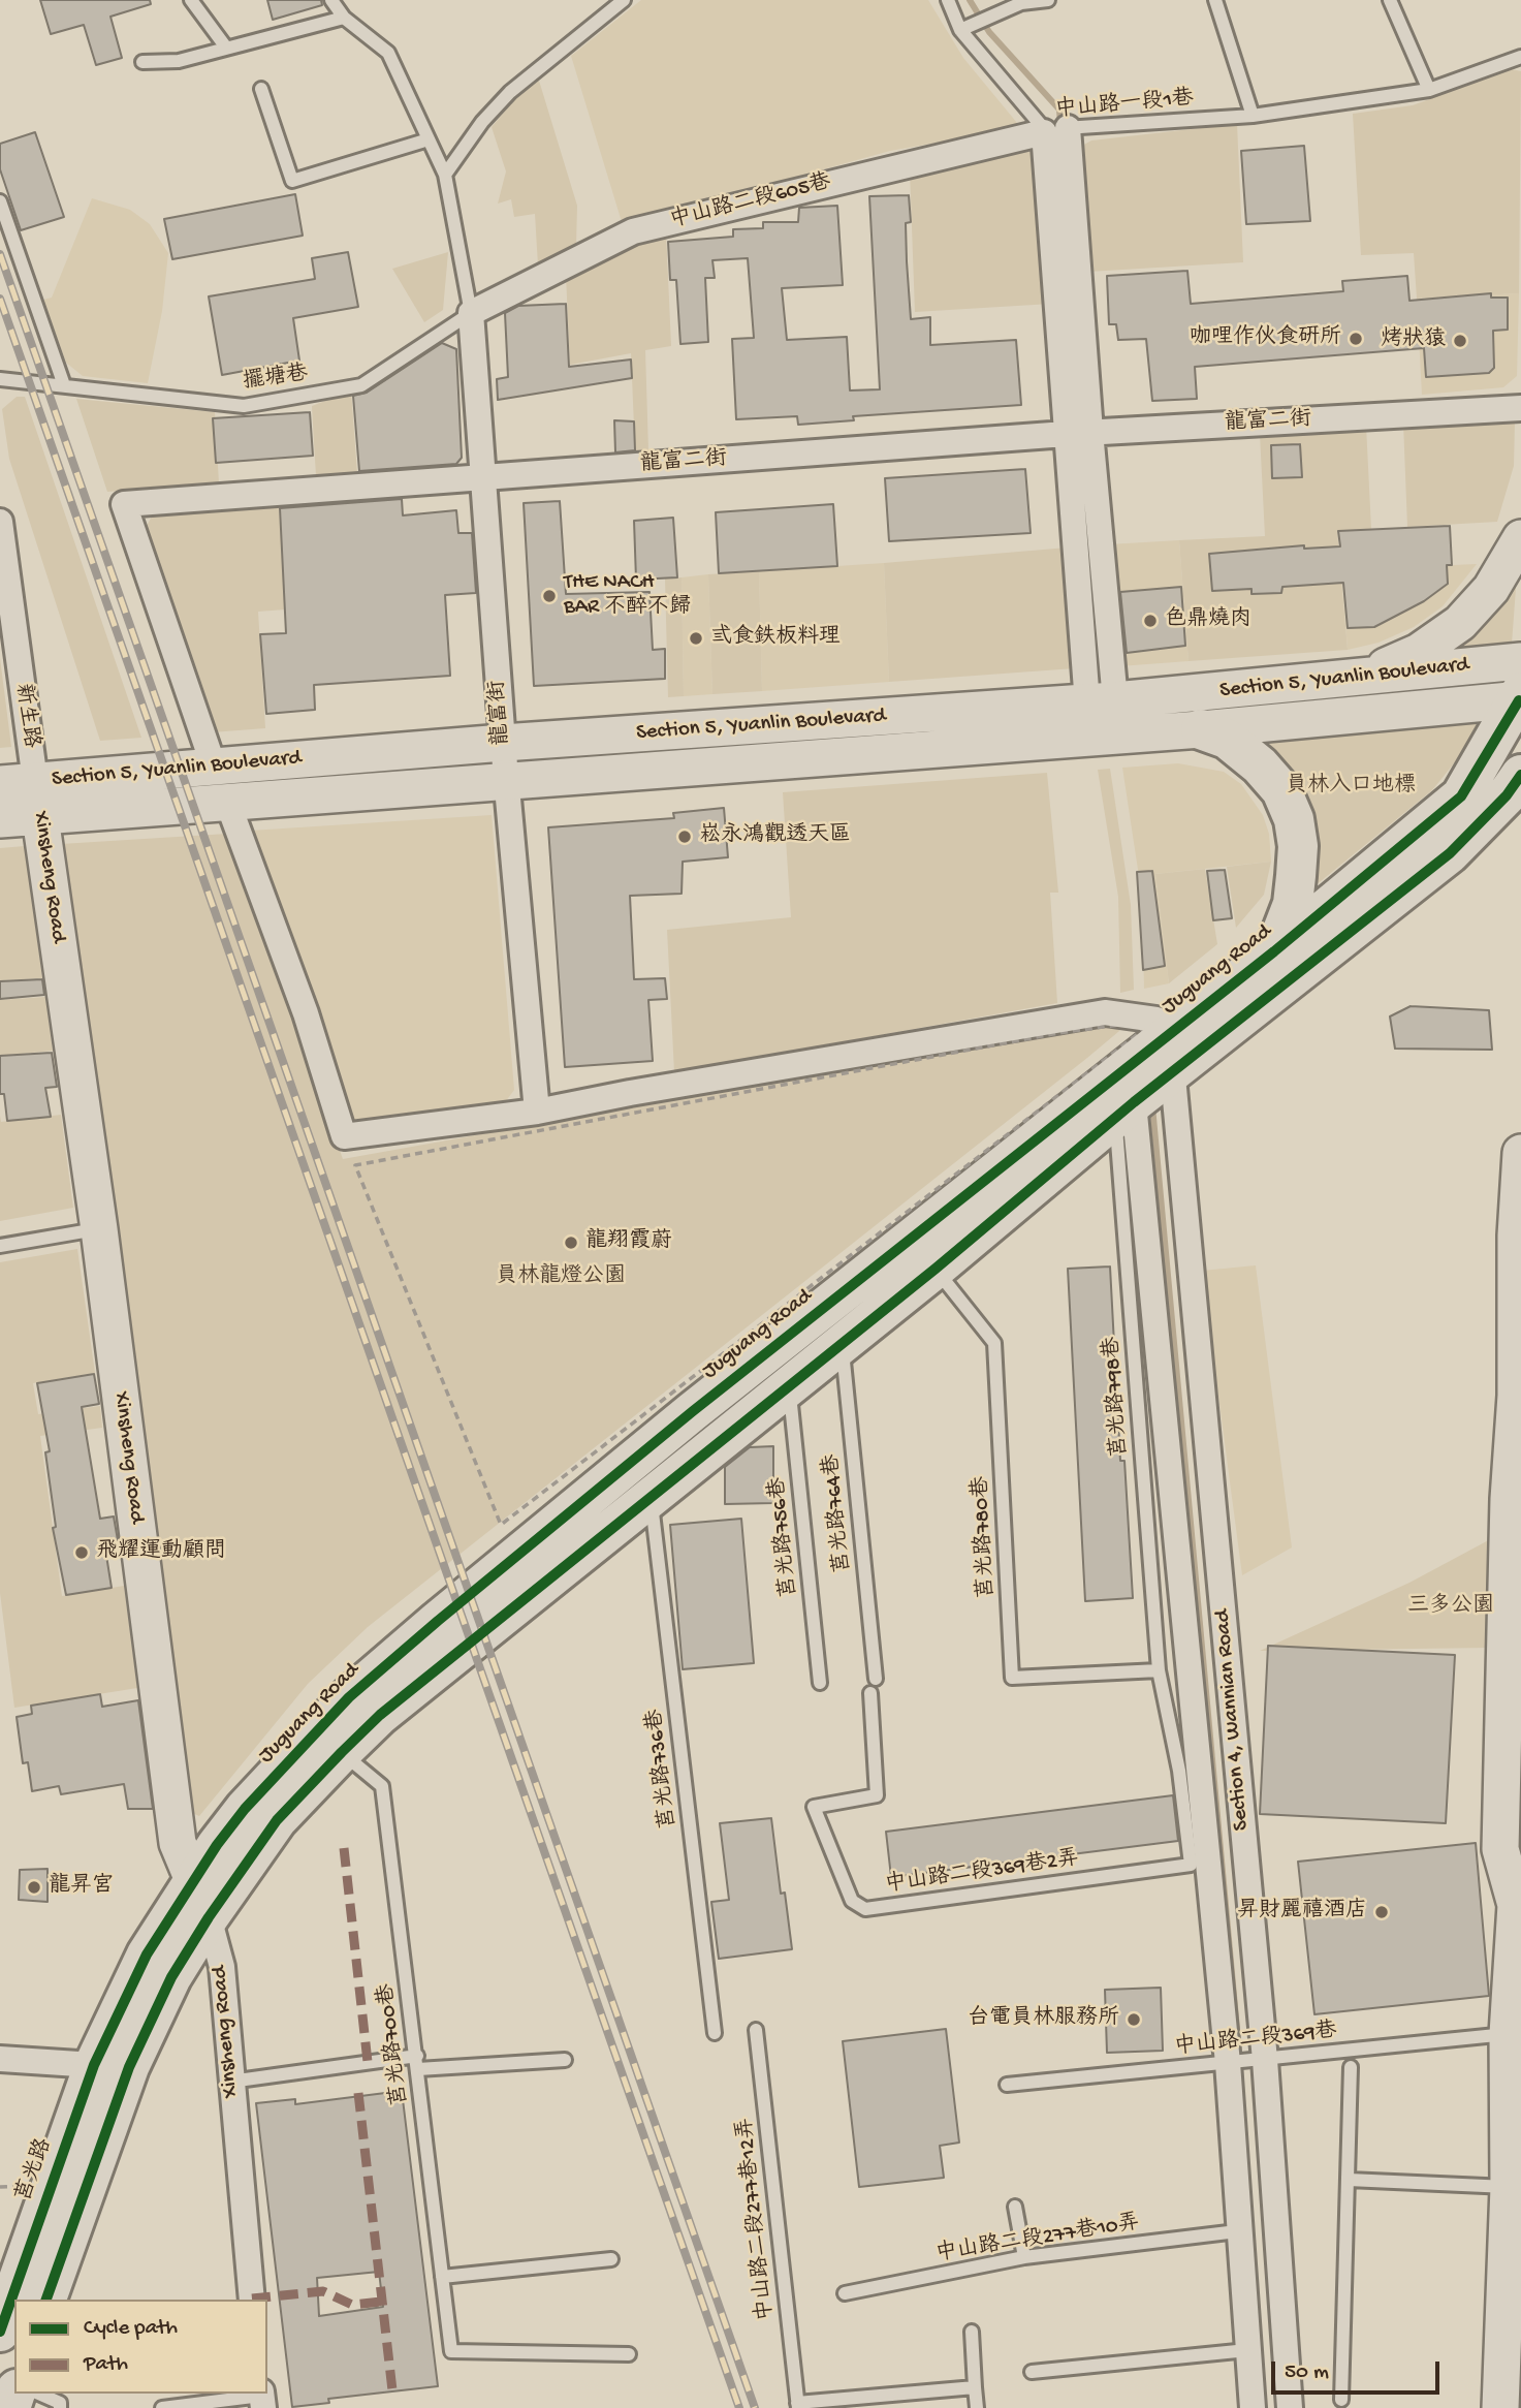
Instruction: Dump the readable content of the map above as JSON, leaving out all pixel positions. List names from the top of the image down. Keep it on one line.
{"streets":{"main road":["Section 5, Yuanlin Boulevard","Xinsheng Road","Juguang Road","莒光路"],"street":["中山路二段605巷","龍富二街","龍富街","新生路","Section 4, Wannian Road"],"lane":["中山路一段1巷","擺塘巷","莒光路798巷","莒光路764巷","莒光路756巷","莒光路780巷","莒光路736巷","中山路二段369巷2弄","中山路二段369巷","莒光路700巷","中山路二段277巷12弄","中山路二段277巷10弄"]},"crossings":[["中山路一段1巷","中山路二段605巷"],["中山路二段605巷","擺塘巷"],["中山路二段605巷","龍富街"],["擺塘巷","龍富街"],["龍富二街","Section 5, Yuanlin Boulevard"],["龍富二街","龍富街"],["Section 5, Yuanlin Boulevard","龍富街"],["Section 5, Yuanlin Boulevard","新生路"],["Section 5, Yuanlin Boulevard","Xinsheng Road"],["Section 5, Yuanlin Boulevard","Juguang Road"],["新生路","Xinsheng Road"],["Xinsheng Road","Juguang Road"],["Juguang Road","莒光路798巷"],["Juguang Road","莒光路764巷"],["Juguang Road","莒光路756巷"],["Juguang Road","莒光路780巷"],["Juguang Road","Section 4, Wannian Road"],["Juguang Road","莒光路736巷"],["Juguang Road","莒光路700巷"],["Juguang Road","莒光路"],["莒光路798巷","莒光路780巷"],["莒光路798巷","Section 4, Wannian Road"],["莒光路798巷","中山路二段369巷2弄"],["莒光路780巷","中山路二段369巷2弄"],["Section 4, Wannian Road","中山路二段369巷"],["Section 4, Wannian Road","中山路二段277巷10弄"]],"parks":["員林入口地標","員林龍燈公園","三多公園"],"places":["咖哩作伙食研所","烤狀猿","THE NACH BAR 不醉不歸","色鼎燒肉","弎食鉄板料理","崧永鴻觀透天區","龍翔霞蔚","飛耀運動顧問","龍昇宮","昇財麗禧酒店","台電員林服務所"],"legend":["Cycle path","Path"],"scale_bar":"50 m"}
